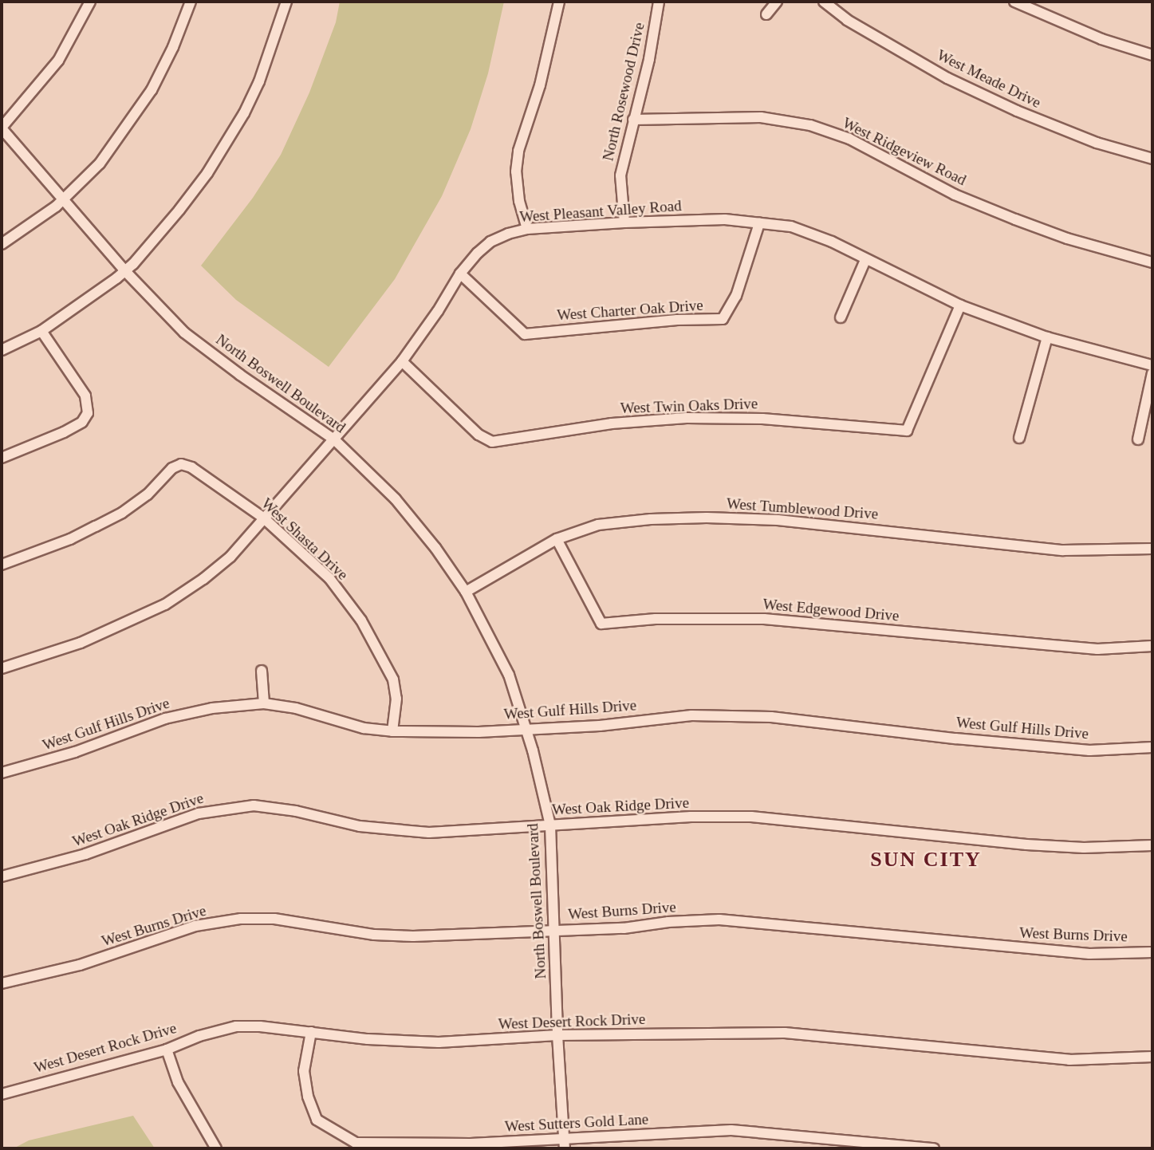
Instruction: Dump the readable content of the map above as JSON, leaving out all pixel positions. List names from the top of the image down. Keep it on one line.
{"streets":{"street":["West Meade Drive","North Rosewood Drive","West Ridgeview Road","West Pleasant Valley Road","West Charter Oak Drive","North Boswell Boulevard","West Twin Oaks Drive","West Tumblewood Drive","West Shasta Drive","West Edgewood Drive","West Gulf Hills Drive","West Oak Ridge Drive","West Burns Drive","West Desert Rock Drive","West Sutters Gold Lane"]},"crossings":[["North Rosewood Drive","West Ridgeview Road"],["North Rosewood Drive","West Pleasant Valley Road"],["West Pleasant Valley Road","West Charter Oak Drive"],["West Pleasant Valley Road","North Boswell Boulevard"],["West Pleasant Valley Road","West Twin Oaks Drive"],["West Pleasant Valley Road","West Shasta Drive"],["North Boswell Boulevard","West Tumblewood Drive"],["North Boswell Boulevard","West Gulf Hills Drive"],["North Boswell Boulevard","West Oak Ridge Drive"],["North Boswell Boulevard","West Burns Drive"],["North Boswell Boulevard","West Desert Rock Drive"],["North Boswell Boulevard","West Sutters Gold Lane"],["West Tumblewood Drive","West Edgewood Drive"],["West Shasta Drive","West Gulf Hills Drive"],["West Desert Rock Drive","West Sutters Gold Lane"]],"districts":["SUN CITY"]}
